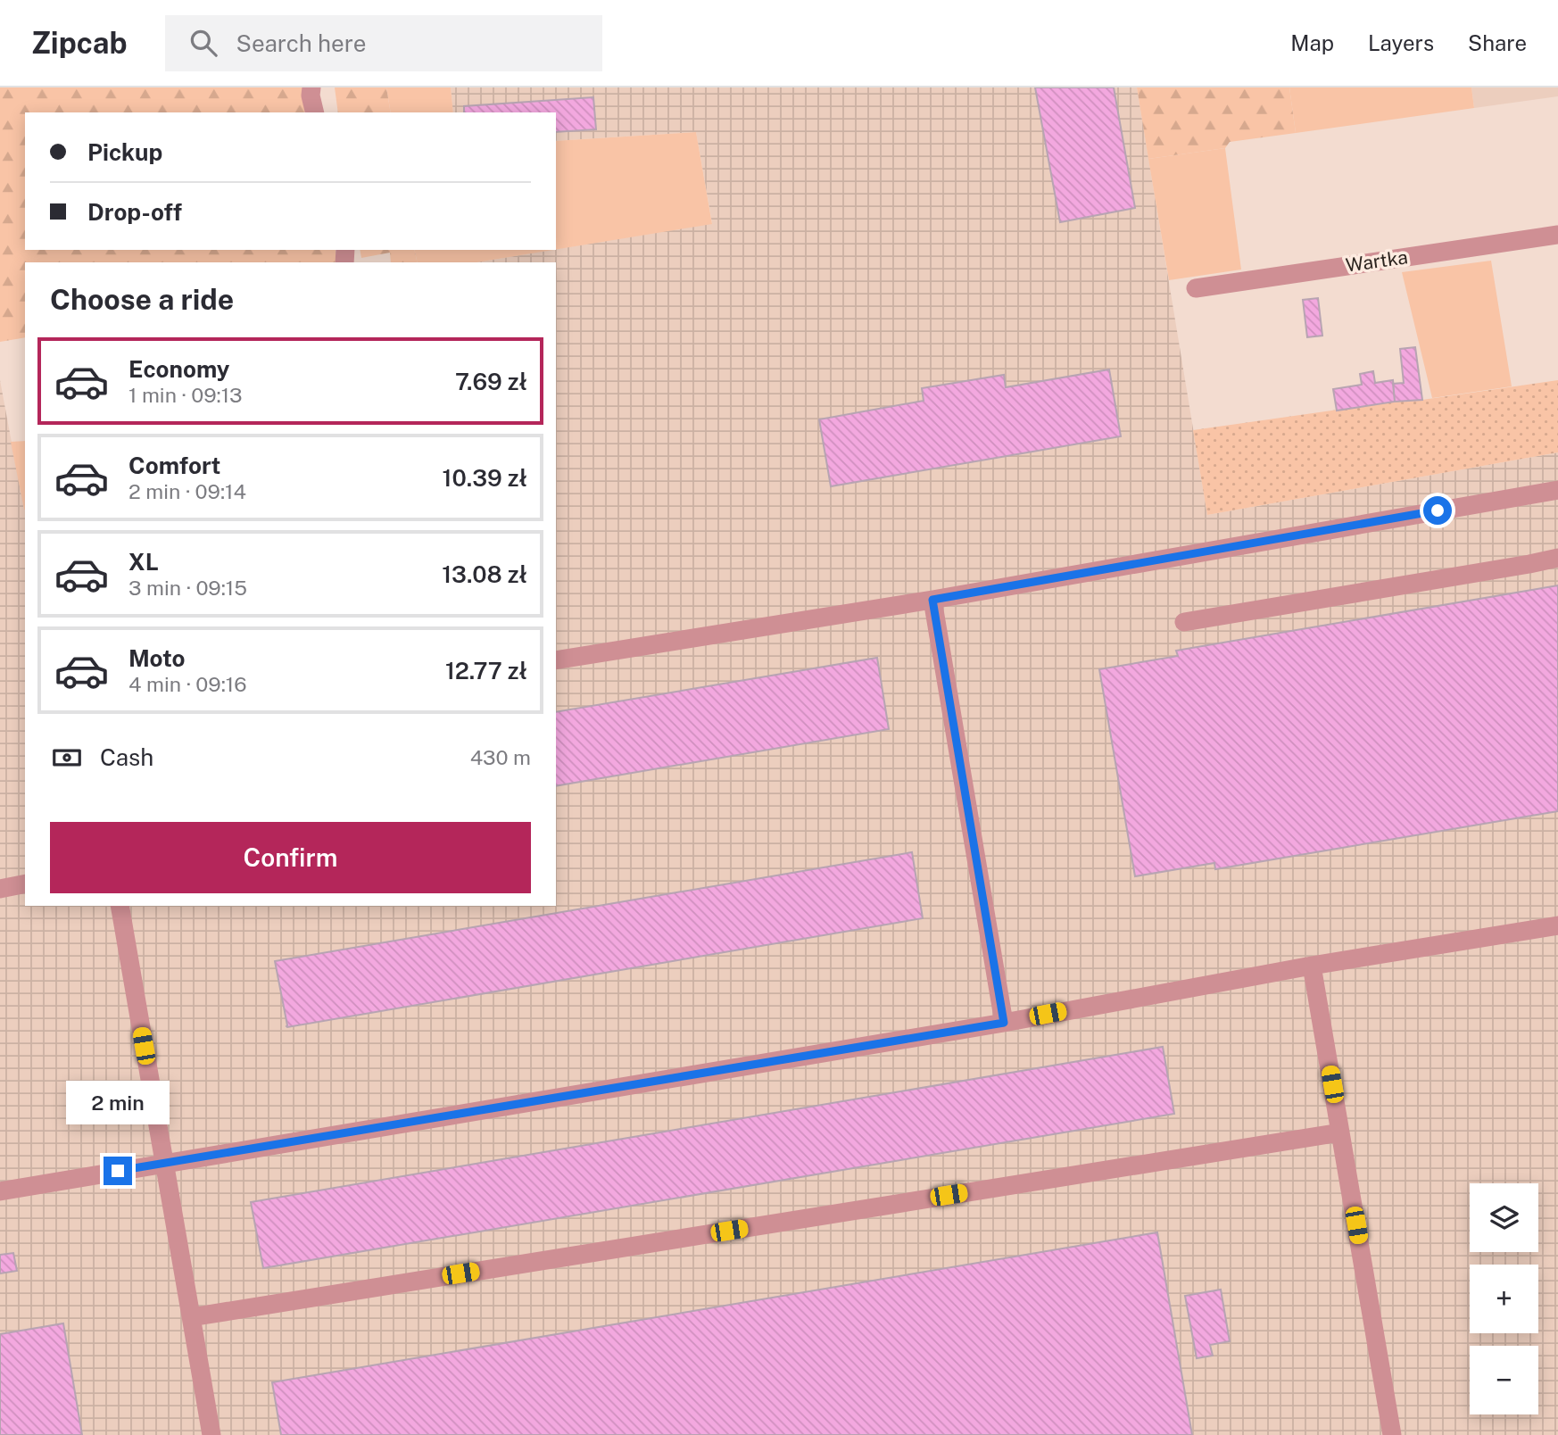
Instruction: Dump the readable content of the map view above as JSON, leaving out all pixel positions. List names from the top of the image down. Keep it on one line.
{"streets":{"street":["Wartka"]},"page":{"header":"Zipcab","search":"Search here","nav":["Map","Layers","Share"],"banner":["Pickup","Drop-off"],"heading":"Choose a ride","list":[{"name":"Economy","note":"1 min · 09:13","value":"7.69 zł"},{"name":"Comfort","note":"2 min · 09:14","value":"10.39 zł"},{"name":"XL","note":"3 min · 09:15","value":"13.08 zł"},{"name":"Moto","note":"4 min · 09:16","value":"12.77 zł"}],"pay":["Cash","430 m"],"buttons":"Confirm","bubble":"2 min","map_buttons":["+","−"]}}
